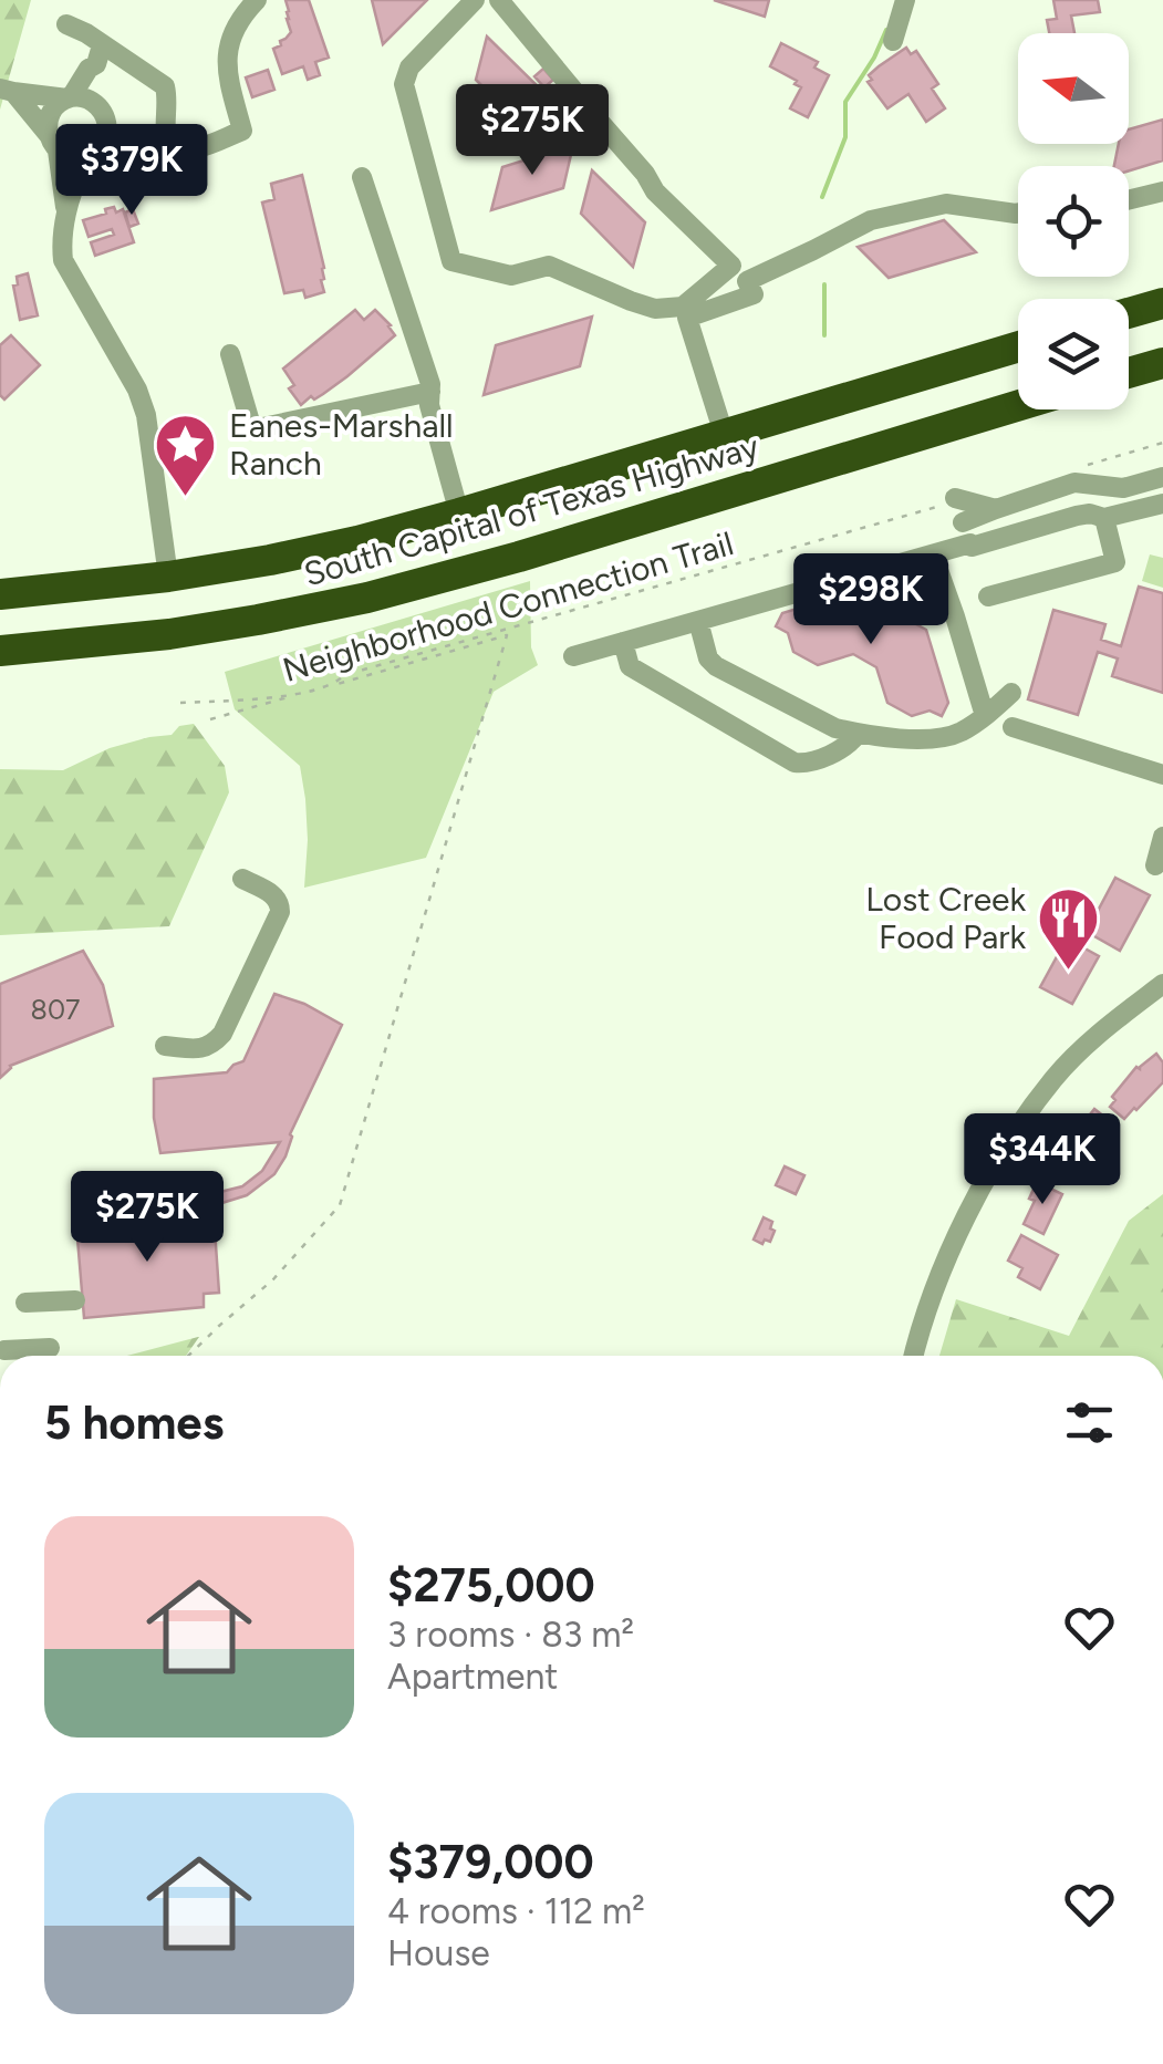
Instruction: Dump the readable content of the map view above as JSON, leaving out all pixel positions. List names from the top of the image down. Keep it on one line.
{"streets":{"highway":["South Capital of Texas Highway"],"path":["Neighborhood Connection Trail"]},"places":{"place":["Eanes-Marshall Ranch"],"restaurant":["Lost Creek Food Park"]},"house_numbers":["807"],"north":"left","page":{"price":["$275K","$379K","$298K","$344K","$275K"],"heading":"5 homes","list":[{"name":"$275,000","note":"3 rooms · 83 m² · Apartment"},{"name":"$379,000","note":"4 rooms · 112 m² · House"}]}}
